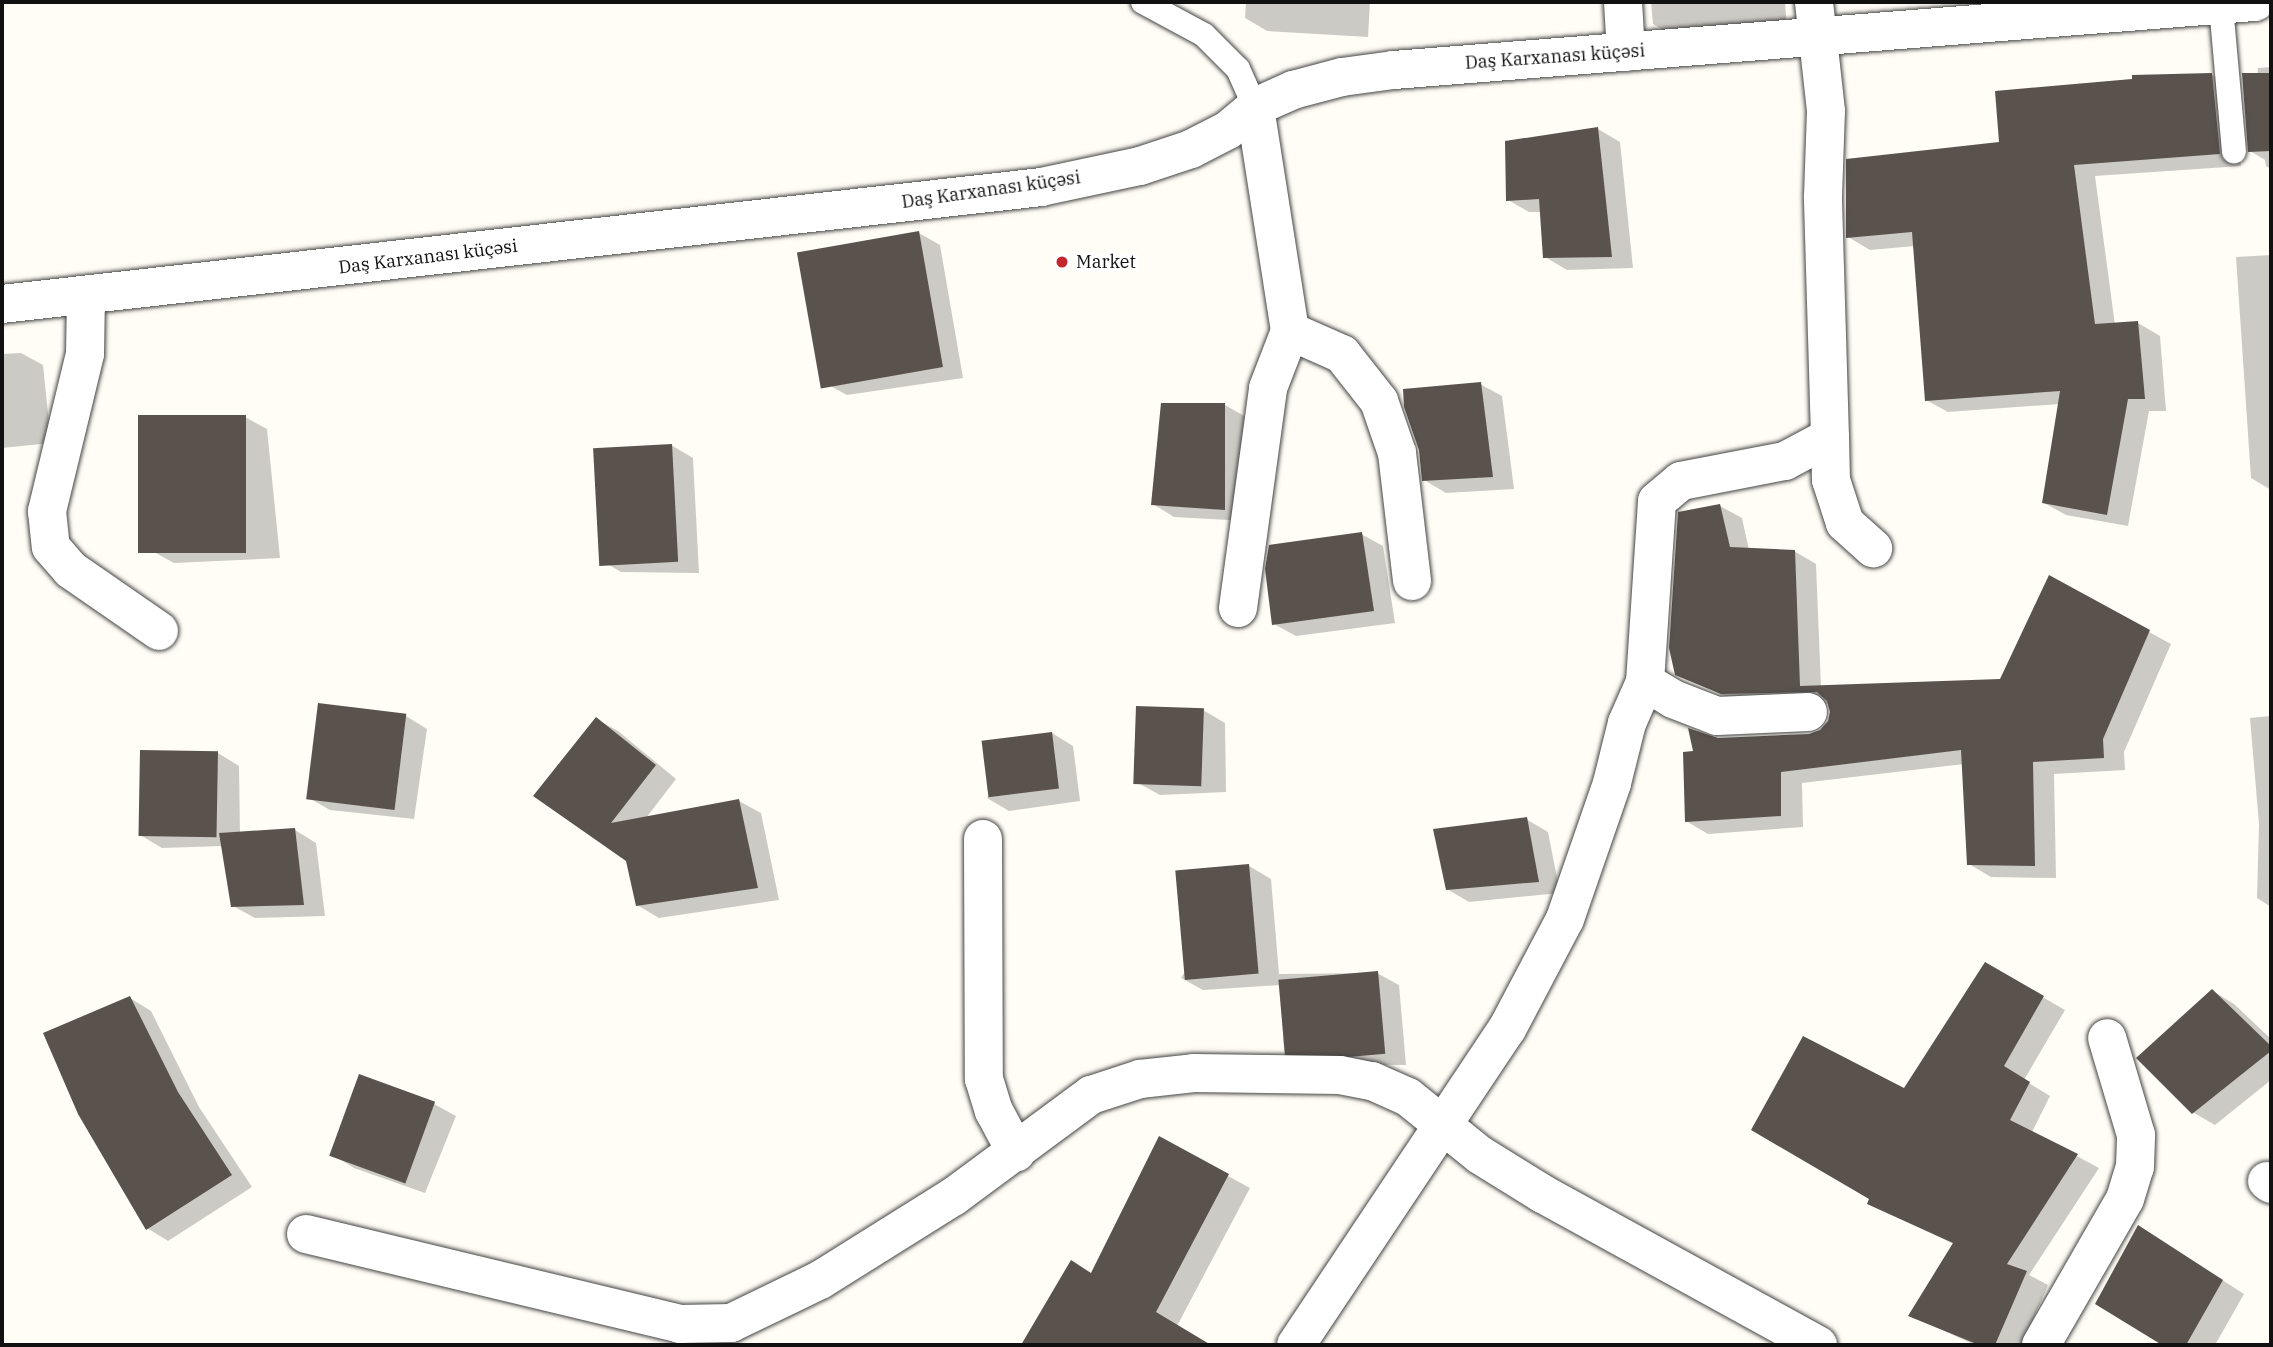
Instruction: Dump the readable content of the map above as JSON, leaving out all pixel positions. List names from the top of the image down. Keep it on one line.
{"streets":{"street":["Daş Karxanası küçəsi"]},"places":["Market"]}
